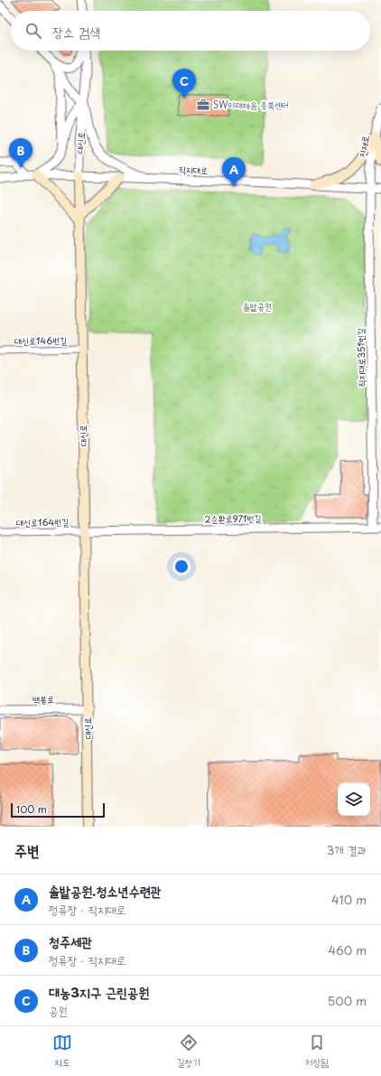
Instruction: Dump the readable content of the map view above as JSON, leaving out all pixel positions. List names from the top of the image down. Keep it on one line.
{"streets":{"main road":["대신로"],"street":["진재로","직지대로","대신로146번길","직지대로351번길","2순환로971번길","대신로164번길","백봉로"]},"crossings":[["대신로","직지대로"],["대신로","대신로146번길"],["대신로","2순환로971번길"],["대신로","대신로164번길"],["대신로","백봉로"],["진재로","직지대로"],["진재로","직지대로351번길"],["직지대로","직지대로351번길"],["직지대로351번길","2순환로971번길"],["2순환로971번길","대신로164번길"]],"parks":["솔밭공원"],"places":{"office":["SW미래채움 충북센터"]},"scale_bar":"100 m","page":{"search":"장소 검색","pins":["C","B","A"],"scale":"100 m","heading":["주변","3개 결과"],"list":[{"mark":"A","name":"솔밭공원.청소년수련관","note":"정류장 · 직지대로","value":"410 m"},{"mark":"B","name":"청주세관","note":"정류장 · 직지대로","value":"460 m"},{"mark":"C","name":"대농3지구 근린공원","note":"공원","value":"500 m"}],"nav":["지도","길찾기","저장됨"]}}
